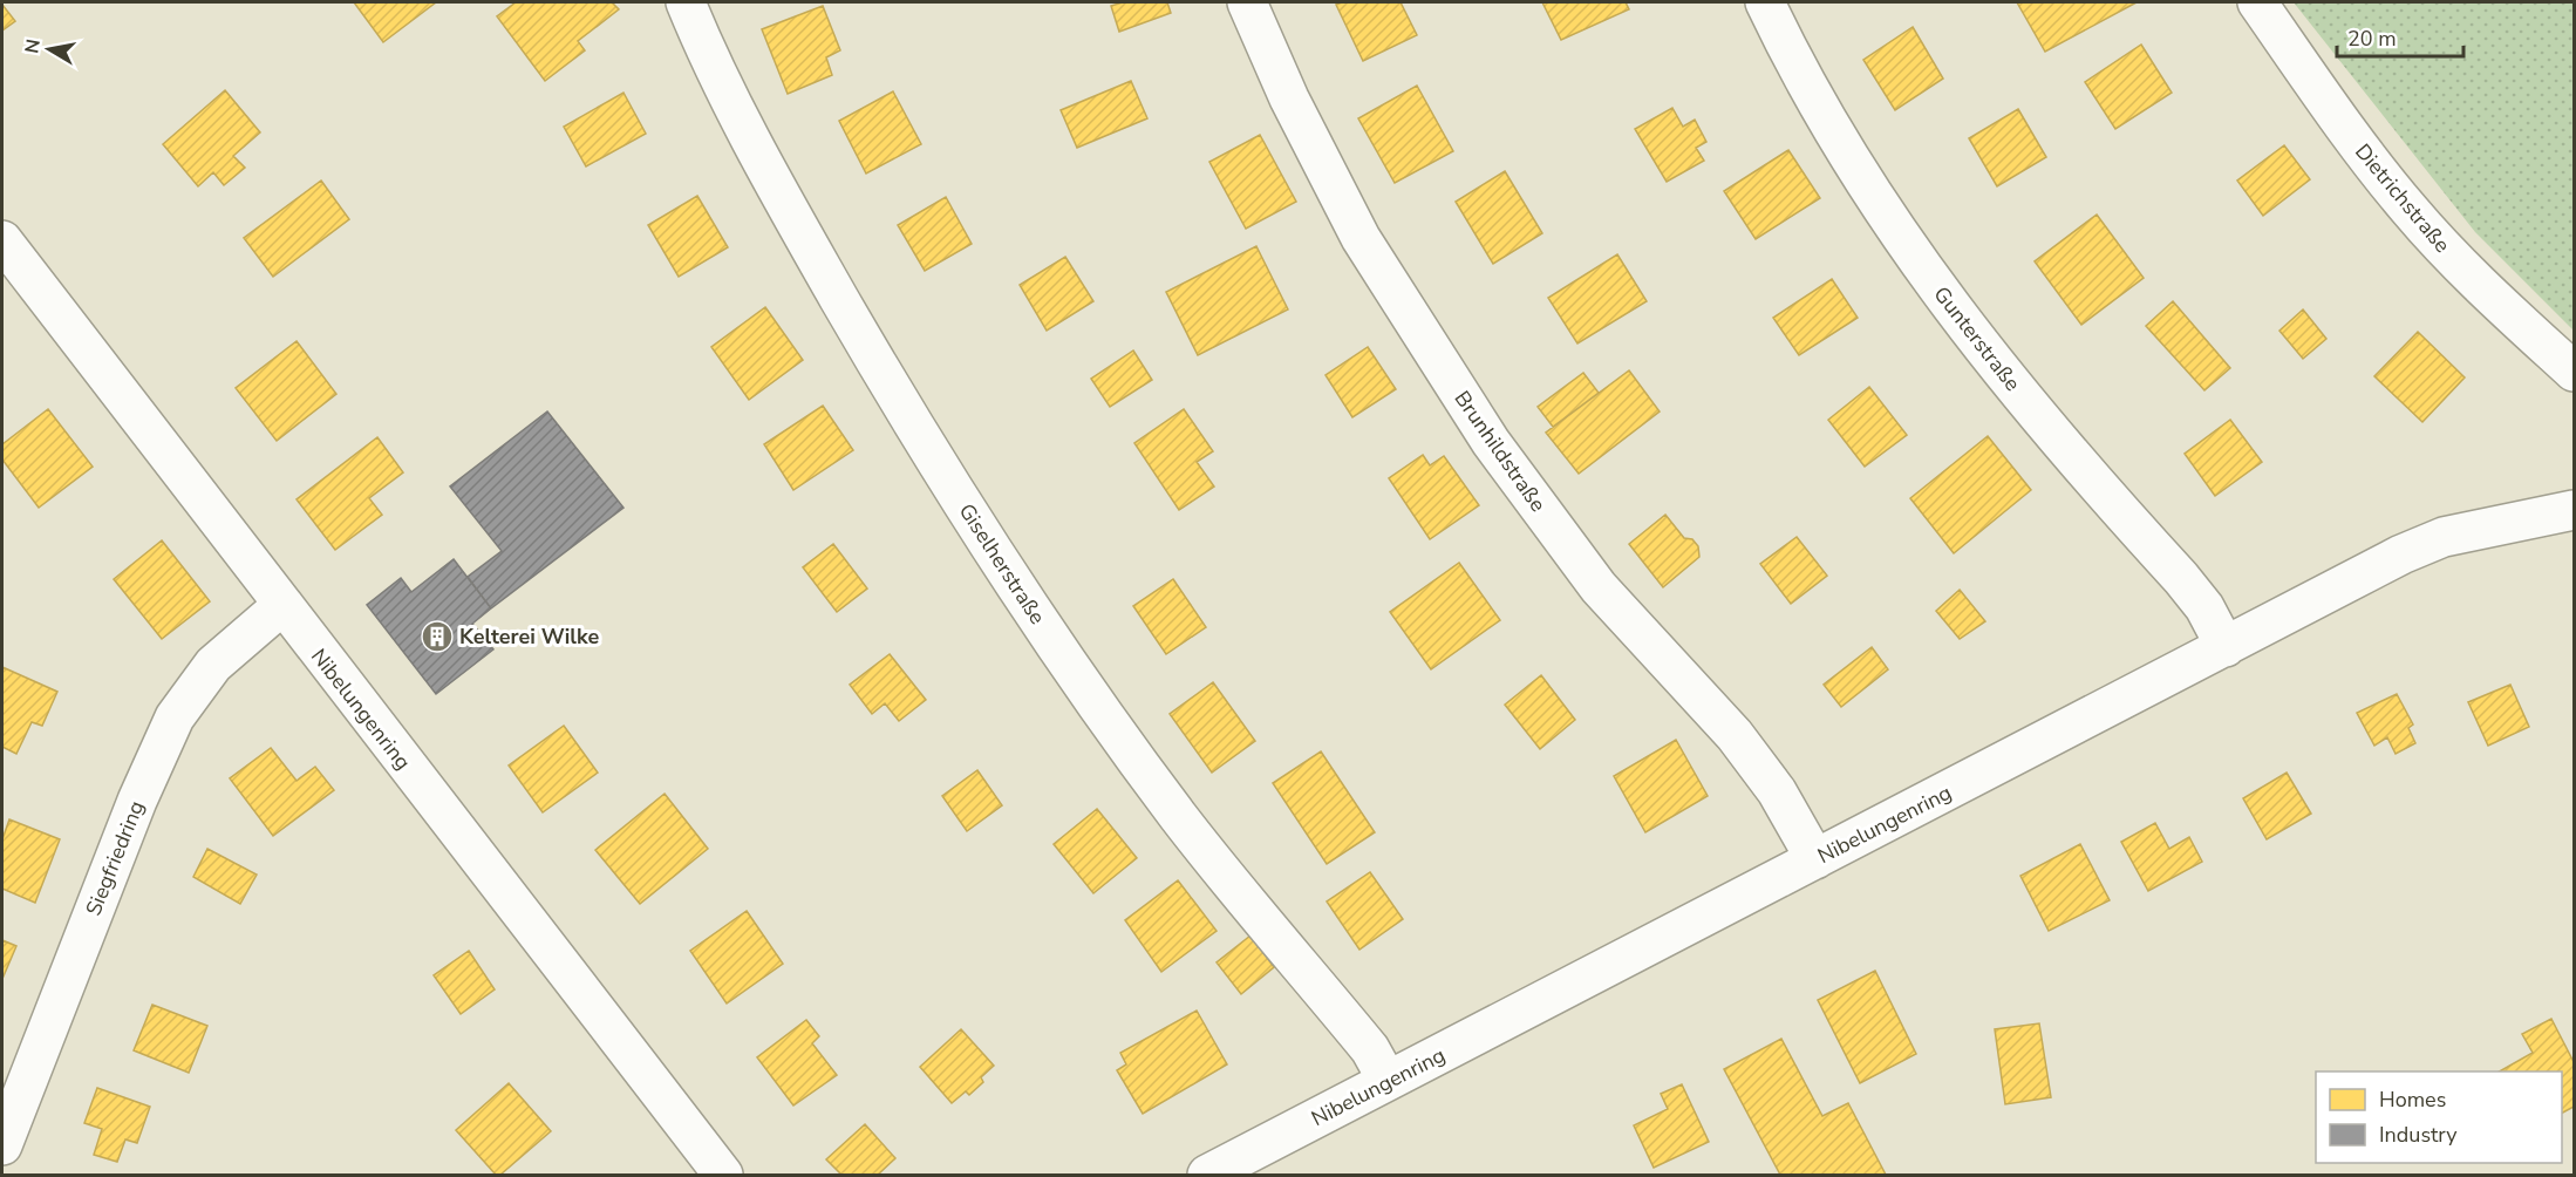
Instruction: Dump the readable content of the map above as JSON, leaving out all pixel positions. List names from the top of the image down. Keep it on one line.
{"streets":{"street":["Dietrichstraße","Gunterstraße","Brunhildstraße","Giselherstraße","Nibelungenring","Siegfriedring"]},"crossings":[["Gunterstraße","Nibelungenring"],["Brunhildstraße","Nibelungenring"],["Giselherstraße","Nibelungenring"],["Nibelungenring","Siegfriedring"]],"places":{"building":["Kelterei Wilke"]},"legend":["Homes","Industry"],"scale_bar":"20 m","north":"left"}
